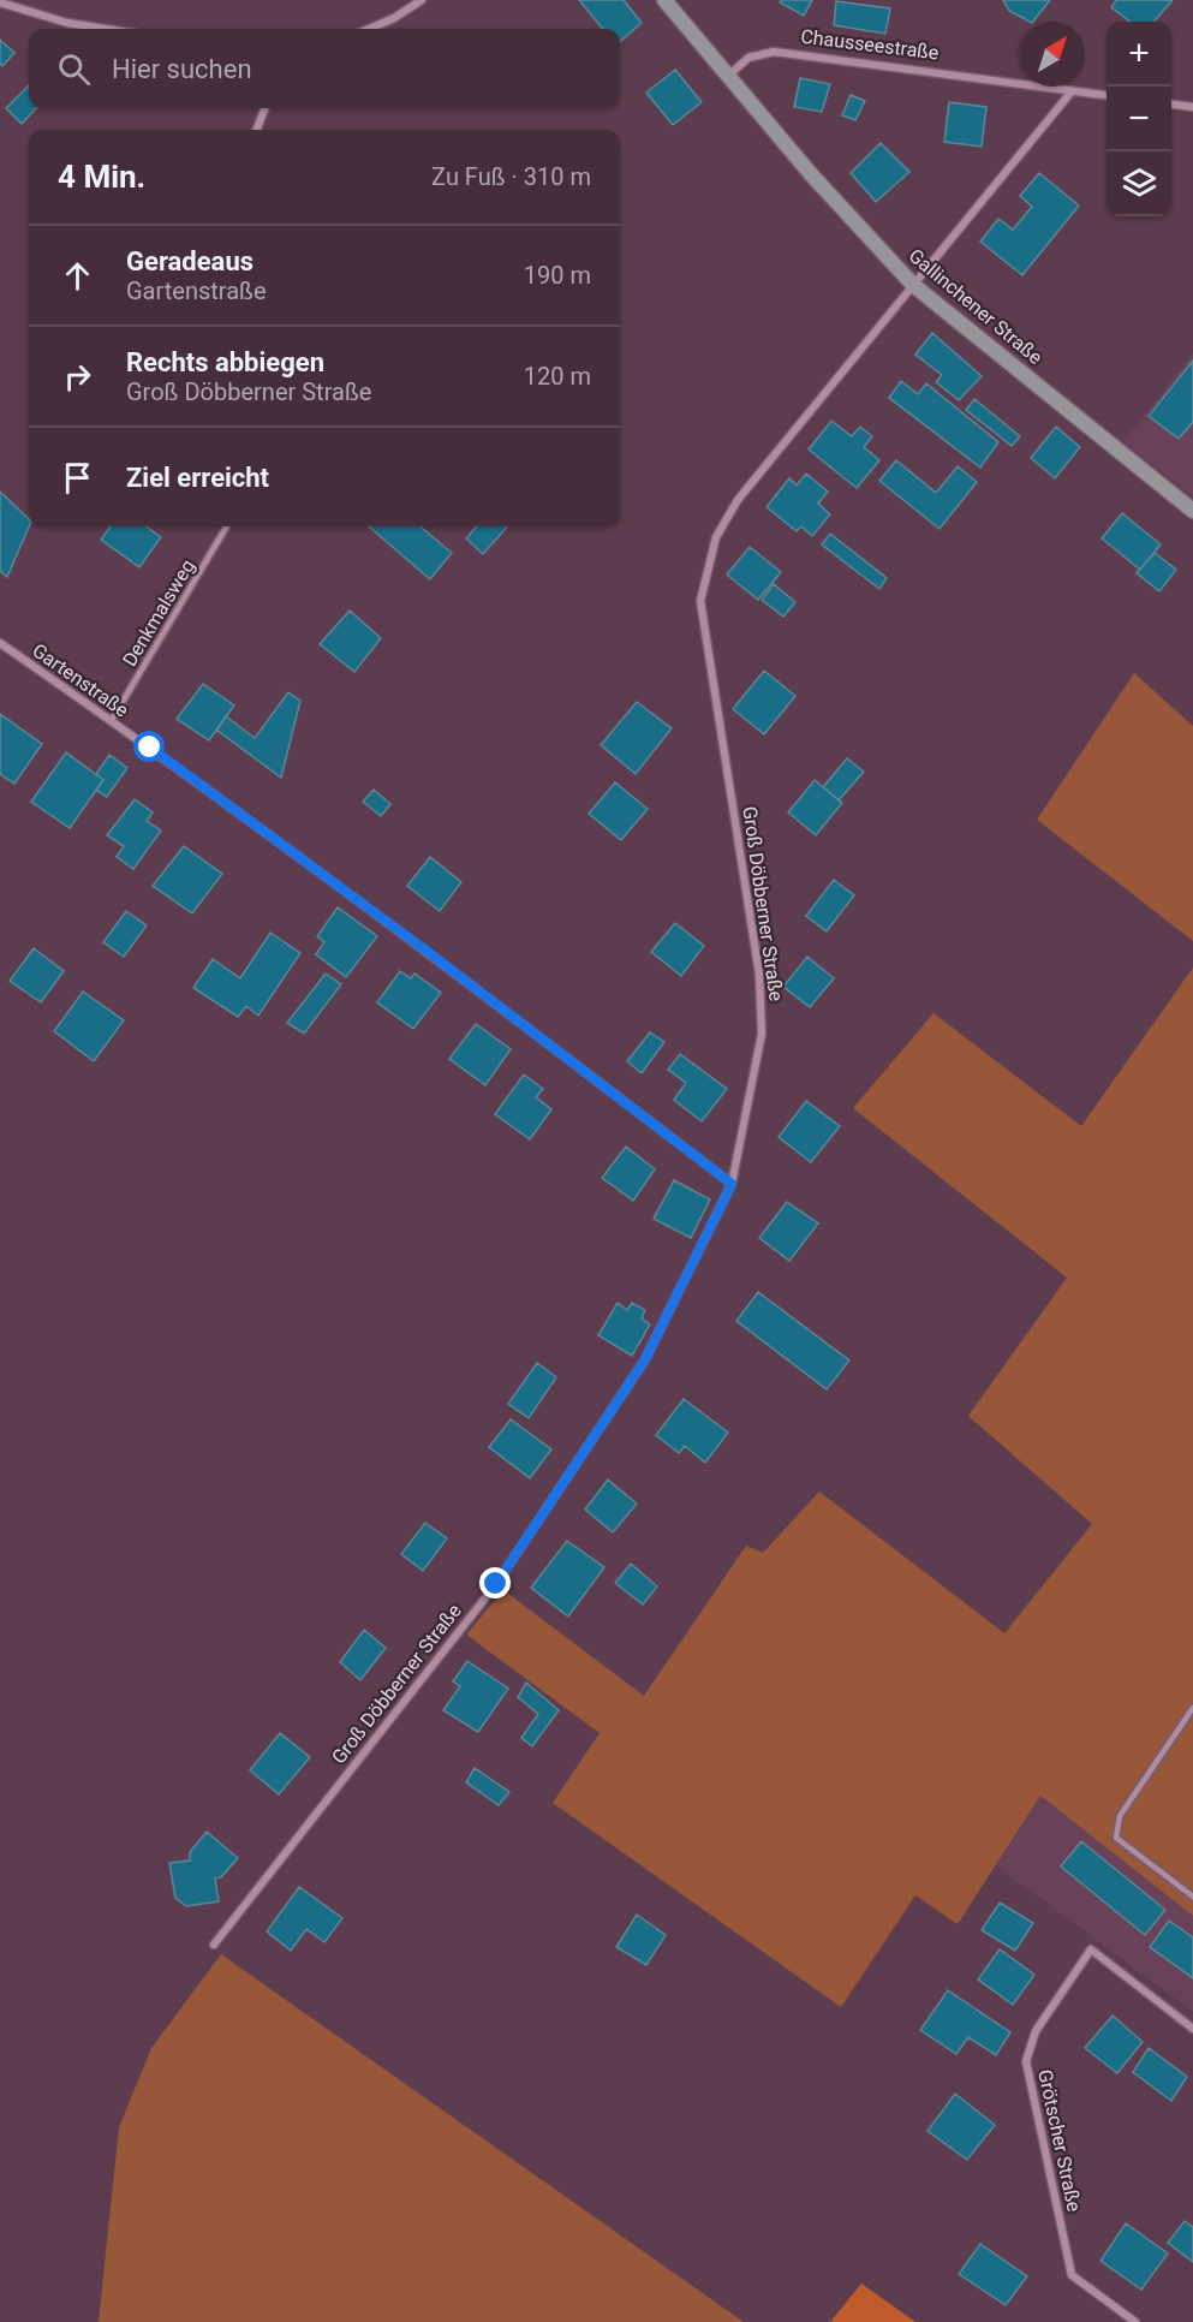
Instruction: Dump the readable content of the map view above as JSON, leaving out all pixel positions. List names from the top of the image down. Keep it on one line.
{"streets":{"street":["Chausseestraße","Gallinchener Straße","Gartenstraße","Groß Döbberner Straße","Grötscher Straße"],"lane":["Denkmalsweg"]},"crossings":[["Chausseestraße","Gallinchener Straße"],["Chausseestraße","Groß Döbberner Straße"],["Gallinchener Straße","Groß Döbberner Straße"],["Denkmalsweg","Gartenstraße"],["Gartenstraße","Groß Döbberner Straße"]],"north":"top right","page":{"map_buttons":["+","−"],"search":"Hier suchen","heading":["4 Min.","Zu Fuß · 310 m"],"list":[["Geradeaus","Gartenstraße","190 m"],["Rechts abbiegen","Groß Döbberner Straße","120 m"],"Ziel erreicht"]}}
